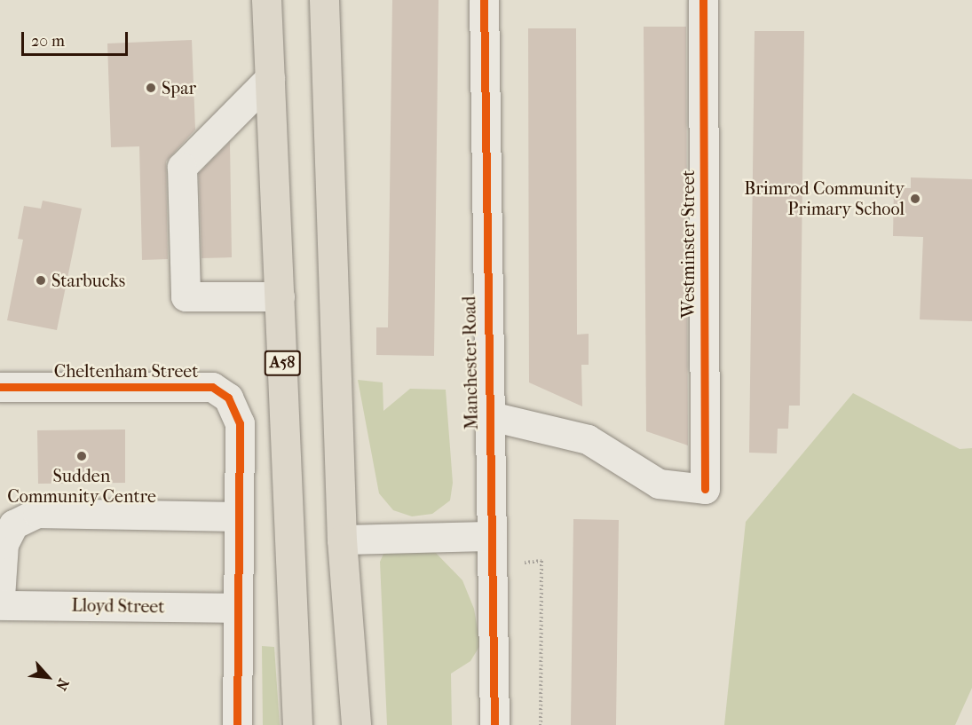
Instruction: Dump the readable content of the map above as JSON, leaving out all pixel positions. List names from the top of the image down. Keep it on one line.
{"streets":{"highway":["A58"],"street":["Westminster Street","Manchester Road","Cheltenham Street","Lloyd Street"]},"crossings":[["Westminster Street","Manchester Road"],["Cheltenham Street","Lloyd Street"]],"places":["Spar","Brimrod Community Primary School","Starbucks","Sudden Community Centre"],"scale_bar":"20 m","north":"bottom right"}
